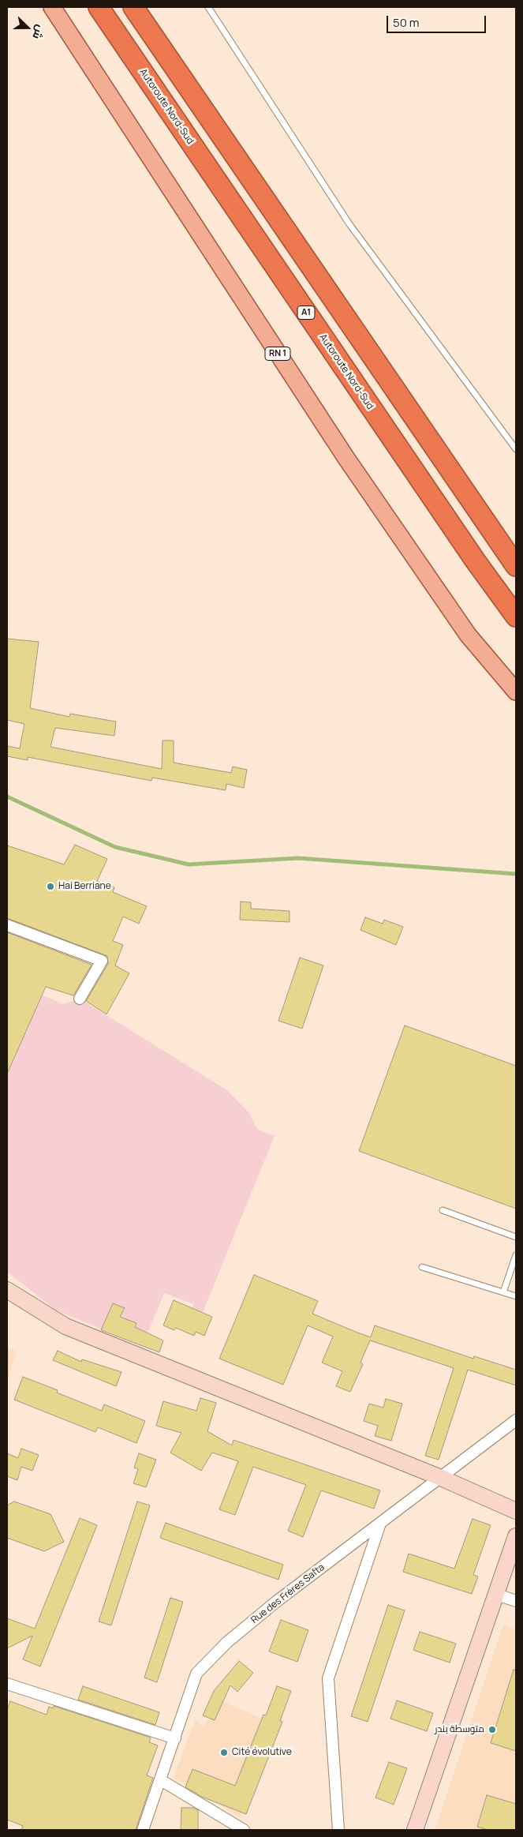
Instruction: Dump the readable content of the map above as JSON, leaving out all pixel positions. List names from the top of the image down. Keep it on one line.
{"streets":{"highway":["Autoroute Nord-Sud","A1"],"main road":["RN 1"],"street":["Rue des Frères Safta"]},"places":["Hai Berriane","متوسطة بندر","Cité évolutive"],"scale_bar":"50 m","north":"right"}
